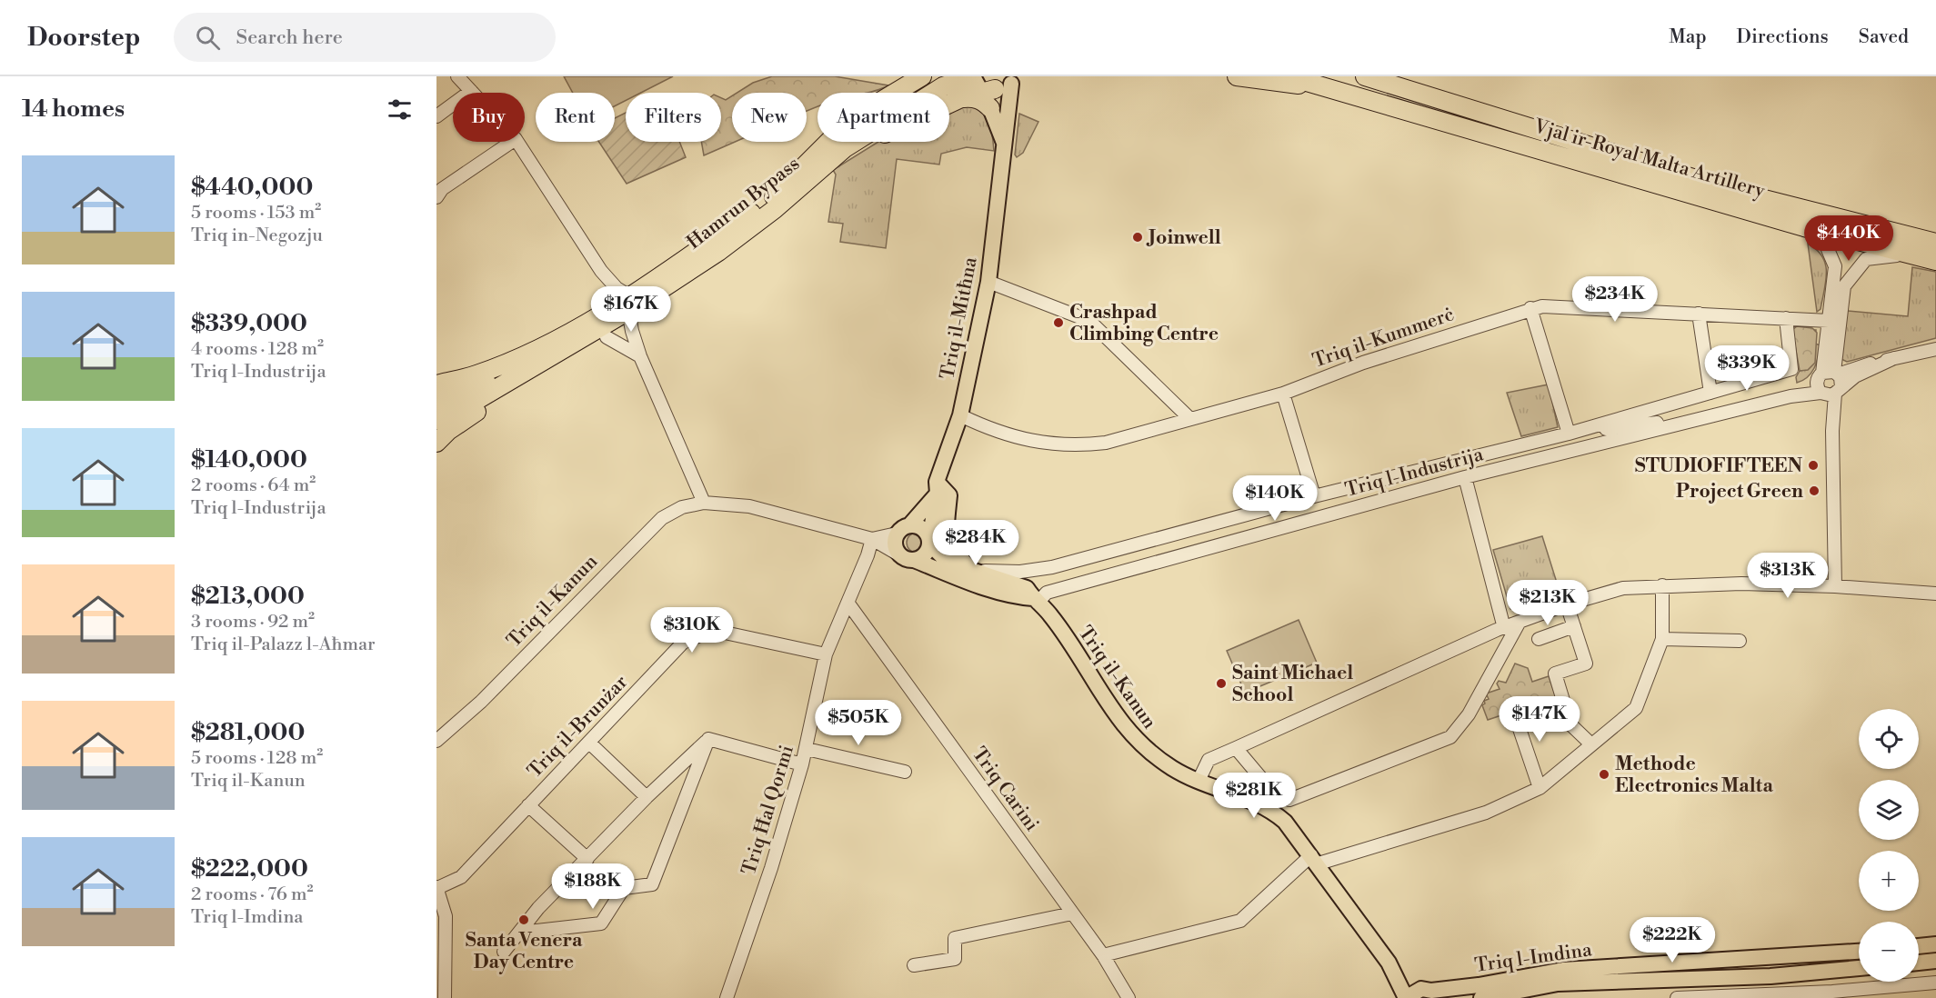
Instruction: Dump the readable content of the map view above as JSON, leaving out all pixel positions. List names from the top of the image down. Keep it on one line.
{"streets":{"highway":["Vjal ir-Royal Malta Artillery","Ħamrun Bypass"],"main road":["Triq il-Mitħna","Triq il-Kanun","Triq l-Imdina"],"street":["Triq il-Kummerċ","Triq l-Industrija","Triq il-Brunżar","Triq Carini","Triq Ħal Qormi"]},"crossings":[["Ħamrun Bypass","Triq il-Mitħna"],["Triq il-Mitħna","Triq il-Kummerċ"],["Triq il-Mitħna","Triq il-Kanun"],["Triq il-Kummerċ","Triq l-Industrija"],["Triq l-Industrija","Triq il-Kanun"],["Triq il-Kanun","Triq Ħal Qormi"],["Triq il-Kanun","Triq l-Imdina"],["Triq il-Brunżar","Triq Ħal Qormi"],["Triq Carini","Triq Ħal Qormi"]],"places":["Joinwell","Crashpad Climbing Centre","STUDIOFIFTEEN","Project Green","Saint Michael School","Methode Electronics Malta","Santa Venera Day Centre"],"page":{"header":"Doorstep","search":"Search here","nav":["Map","Directions","Saved"],"heading":"14 homes","chip":["Buy","Rent","Filters","New","Apartment"],"list":[{"name":"$440,000","note":"5 rooms · 153 m² · Triq in-Negozju"},{"name":"$339,000","note":"4 rooms · 128 m² · Triq l-Industrija"},{"name":"$140,000","note":"2 rooms · 64 m² · Triq l-Industrija"},{"name":"$213,000","note":"3 rooms · 92 m² · Triq il-Palazz l-Aħmar"},{"name":"$281,000","note":"5 rooms · 128 m² · Triq il-Kanun"},{"name":"$222,000","note":"2 rooms · 76 m² · Triq l-Imdina"}],"price":["$440K","$234K","$167K","$339K","$140K","$284K","$313K","$213K","$310K","$147K","$505K","$281K","$188K","$222K"],"map_buttons":["+","−"]}}
